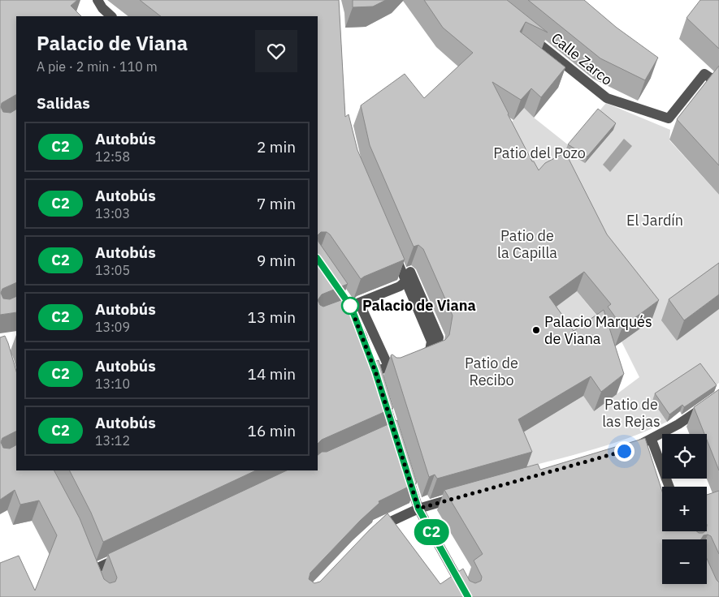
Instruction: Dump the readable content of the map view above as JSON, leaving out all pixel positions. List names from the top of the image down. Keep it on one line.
{"streets":{"street":["Calle Zarco"]},"parks":["Patio del Pozo","El Jardín","Patio de la Capilla","Patio de Recibo","Patio de las Rejas"],"places":["Palacio de Viana","Palacio Marqués de Viana"],"lines":["bus line C2"],"page":{"on_map":"C2","heading":[["Palacio de Viana","A pie · 2 min · 110 m"],"Salidas"],"list":[{"mark":"C2","name":"Autobús","note":"12:58","value":"2 min"},{"mark":"C2","name":"Autobús","note":"13:03","value":"7 min"},{"mark":"C2","name":"Autobús","note":"13:05","value":"9 min"},{"mark":"C2","name":"Autobús","note":"13:09","value":"13 min"},{"mark":"C2","name":"Autobús","note":"13:10","value":"14 min"},{"mark":"C2","name":"Autobús","note":"13:12","value":"16 min"}],"map_buttons":["+","−"]}}
